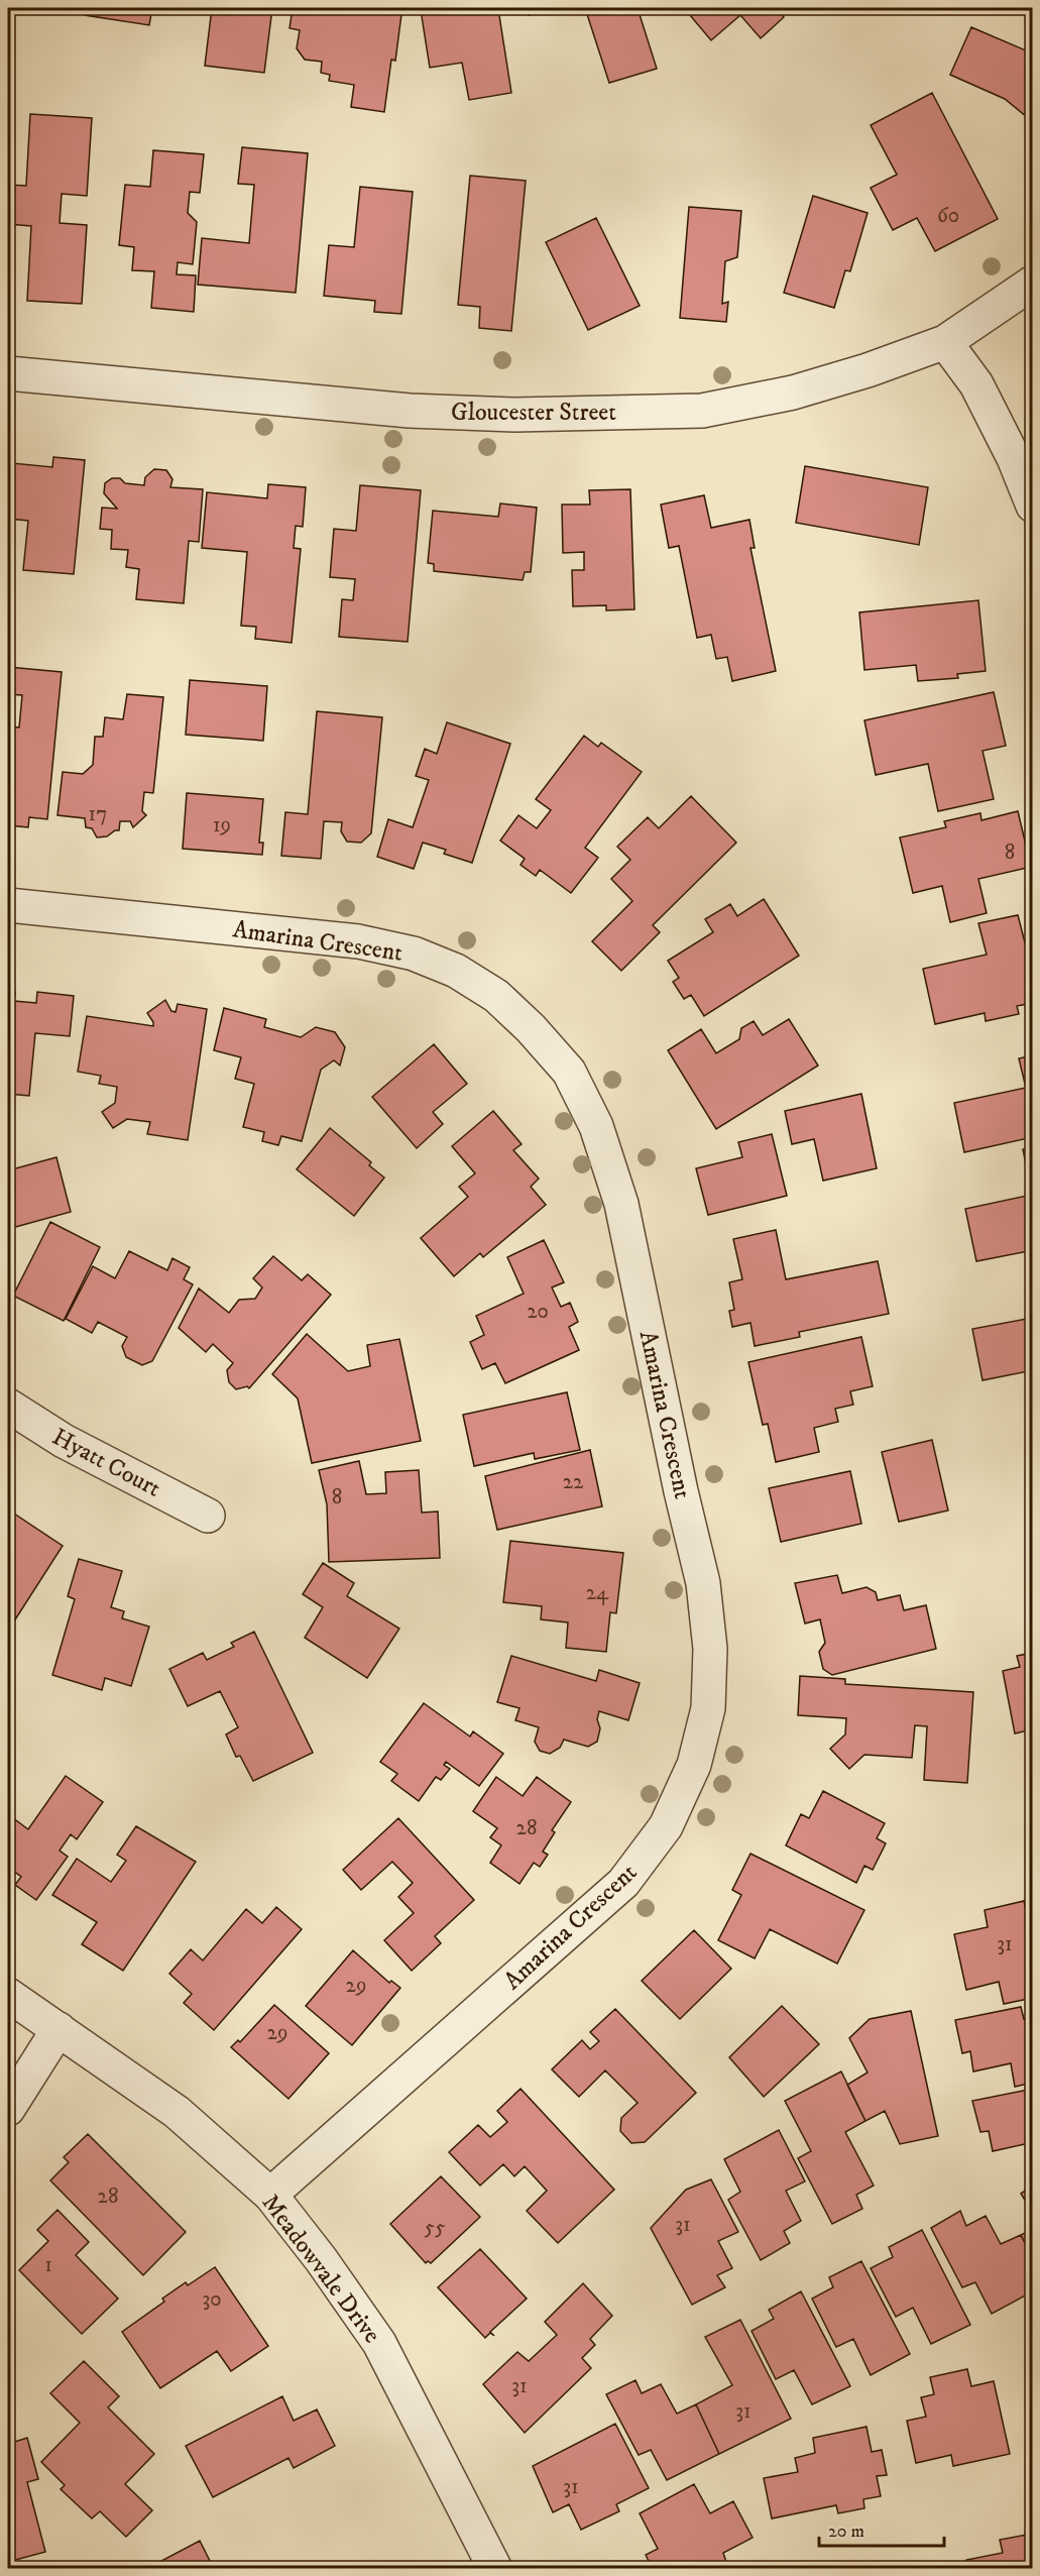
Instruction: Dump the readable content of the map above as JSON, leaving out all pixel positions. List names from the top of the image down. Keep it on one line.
{"streets":{"street":["Gloucester Street","Amarina Crescent","Hyatt Court","Meadowvale Drive"]},"crossings":[["Amarina Crescent","Meadowvale Drive"]],"house_numbers":["60","17","19","8","20","22","8","24","28","31","29","29","28","31","55","1","30","31","31","31"],"scale_bar":"20 m"}
